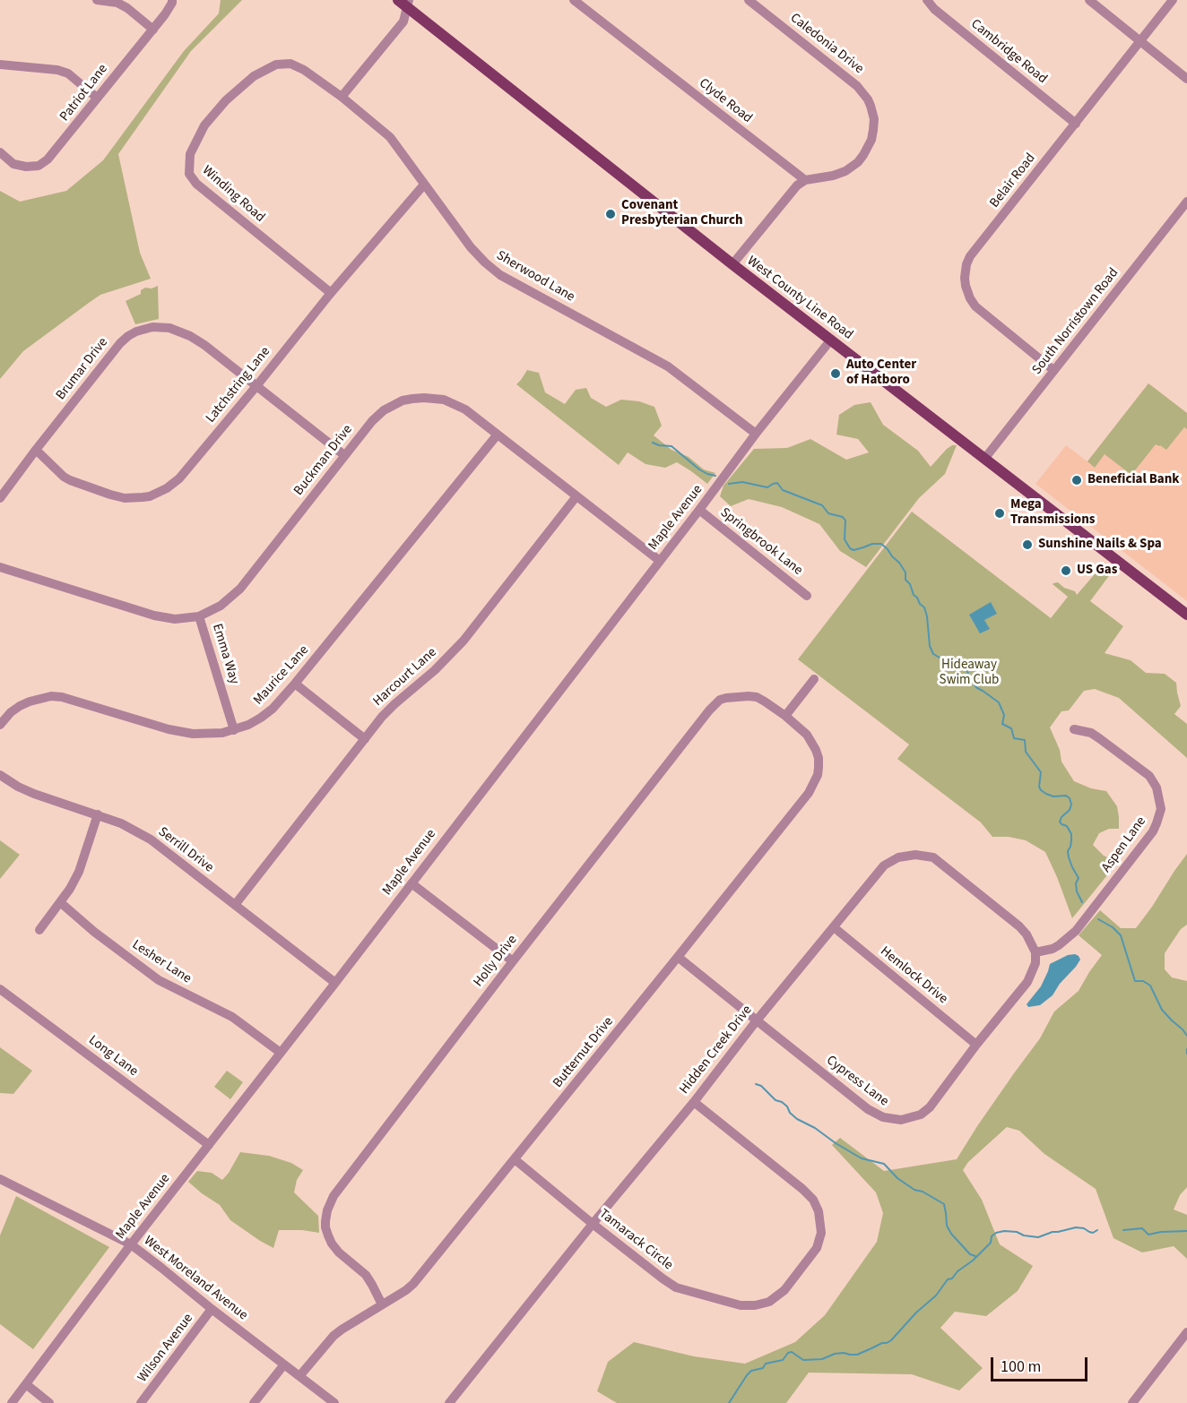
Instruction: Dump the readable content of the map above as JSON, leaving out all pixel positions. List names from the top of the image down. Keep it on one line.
{"streets":{"main road":["West County Line Road"],"street":["Caledonia Drive","Cambridge Road","Patriot Lane","Clyde Road","Belair Road","Winding Road","Sherwood Lane","South Norristown Road","Brumar Drive","Latchstring Lane","Buckman Drive","Maple Avenue","Springbrook Lane","Emma Way","Maurice Lane","Harcourt Lane","Aspen Lane","Serrill Drive","Holly Drive","Lesher Lane","Hemlock Drive","Hidden Creek Drive","Butternut Drive","Long Lane","Cypress Lane","Tamarack Circle","West Moreland Avenue","Wilson Avenue"]},"crossings":[["Caledonia Drive","Clyde Road"],["Cambridge Road","Belair Road"],["Belair Road","South Norristown Road"],["Winding Road","Sherwood Lane"],["Winding Road","Latchstring Lane"],["Sherwood Lane","Latchstring Lane"],["Sherwood Lane","Maple Avenue"],["West County Line Road","South Norristown Road"],["West County Line Road","Maple Avenue"],["Brumar Drive","Latchstring Lane"],["Brumar Drive","Buckman Drive"],["Buckman Drive","Maple Avenue"],["Buckman Drive","Emma Way"],["Buckman Drive","Maurice Lane"],["Buckman Drive","Harcourt Lane"],["Maple Avenue","Springbrook Lane"],["Maple Avenue","Serrill Drive"],["Maple Avenue","Lesher Lane"],["Maple Avenue","Long Lane"],["Maple Avenue","West Moreland Avenue"],["Emma Way","Maurice Lane"],["Harcourt Lane","Serrill Drive"],["Aspen Lane","Hidden Creek Drive"],["Aspen Lane","Cypress Lane"],["Holly Drive","Butternut Drive"],["Hemlock Drive","Hidden Creek Drive"],["Hemlock Drive","Cypress Lane"],["Hidden Creek Drive","Cypress Lane"],["Hidden Creek Drive","Tamarack Circle"],["Butternut Drive","Cypress Lane"],["Butternut Drive","Tamarack Circle"],["Butternut Drive","West Moreland Avenue"],["West Moreland Avenue","Wilson Avenue"]],"parks":["Hideaway Swim Club"],"places":["Covenant Presbyterian Church","Auto Center of Hatboro","Beneficial Bank","Mega Transmissions","Sunshine Nails & Spa","US Gas"],"scale_bar":"100 m"}
